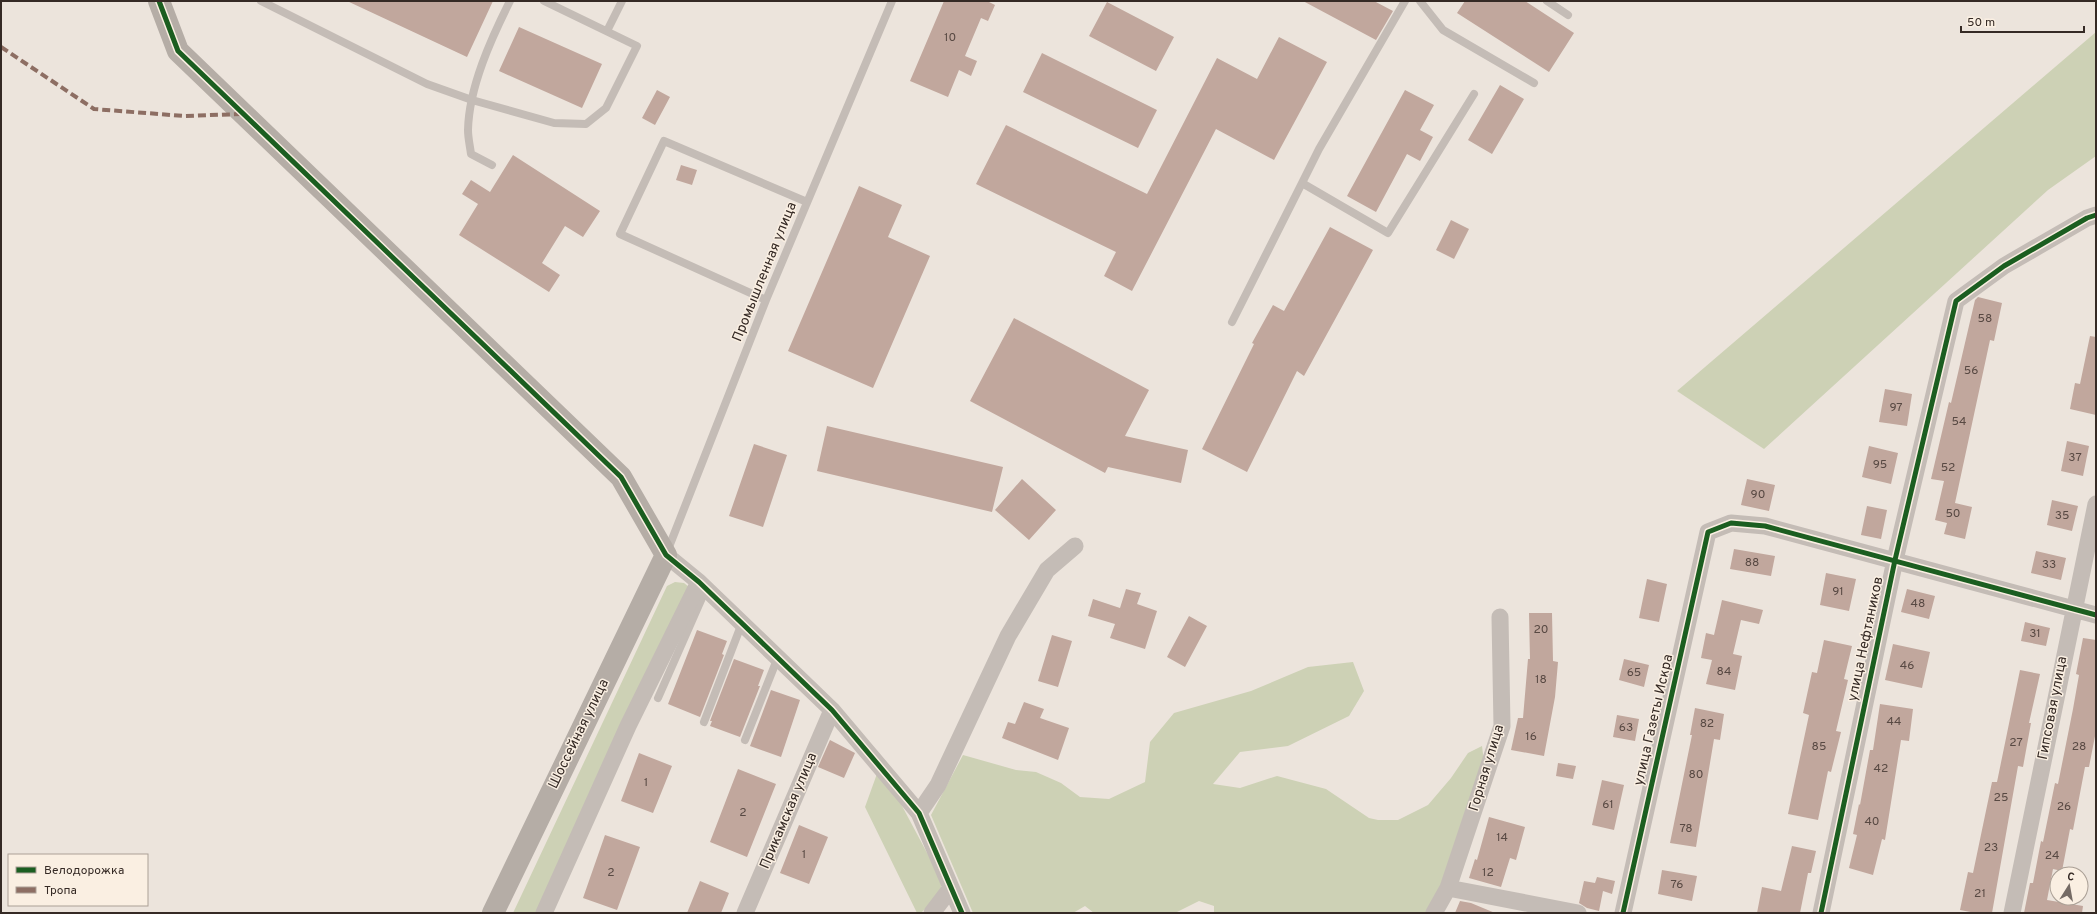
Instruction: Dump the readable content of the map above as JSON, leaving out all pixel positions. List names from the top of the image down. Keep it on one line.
{"streets":{"street":["улица Нефтяников","Гипсовая улица","улица Газеты Искра","Шоссейная улица","Горная улица","Прикамская улица"],"lane":["Промышленная улица"]},"crossings":[["Промышленная улица","Шоссейная улица"],["улица Нефтяников","улица Газеты Искра"]],"house_numbers":["10","58","56","97","54","37","95","52","90","50","35","88","33","91","48","20","31","46","84","65","18","44","82","63","16","27","85","28","42","80","1","25","61","26","2","40","78","14","23","1","24","2","12","76","21"],"legend":["Велодорожка","Тропа"],"scale_bar":"50 m","north":"top"}
